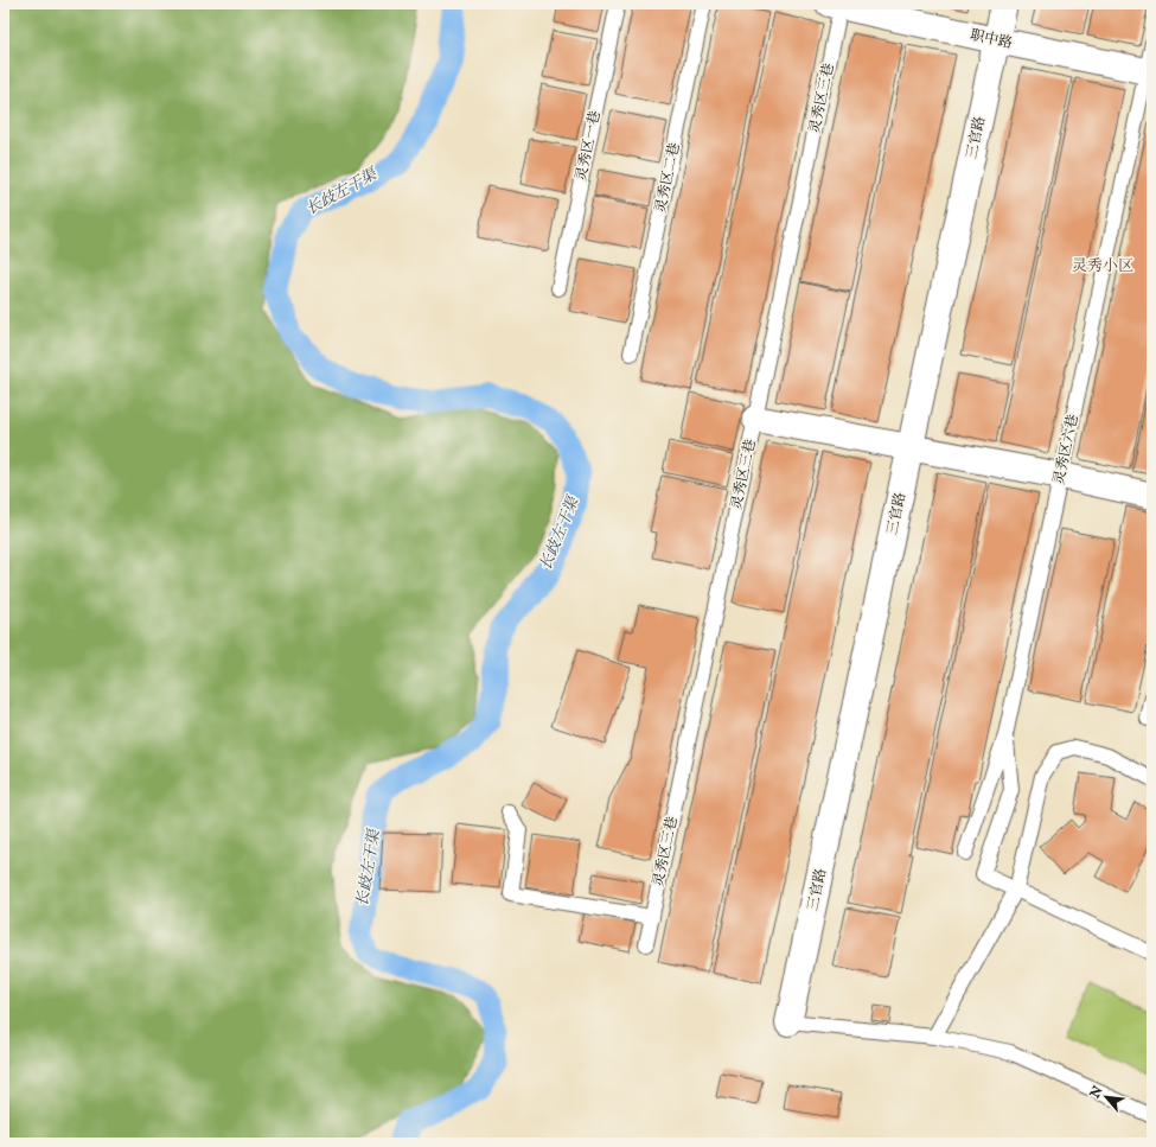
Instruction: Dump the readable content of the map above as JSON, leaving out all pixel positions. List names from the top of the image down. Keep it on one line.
{"streets":{"street":["职中路","三官路"],"lane":["灵秀区三巷","灵秀区一巷","灵秀区二巷","灵秀区六巷"]},"crossings":[["职中路","灵秀区三巷"],["职中路","三官路"],["职中路","灵秀区六巷"]],"districts":["灵秀小区"],"water":["长歧左干渠"],"north":"top left"}
